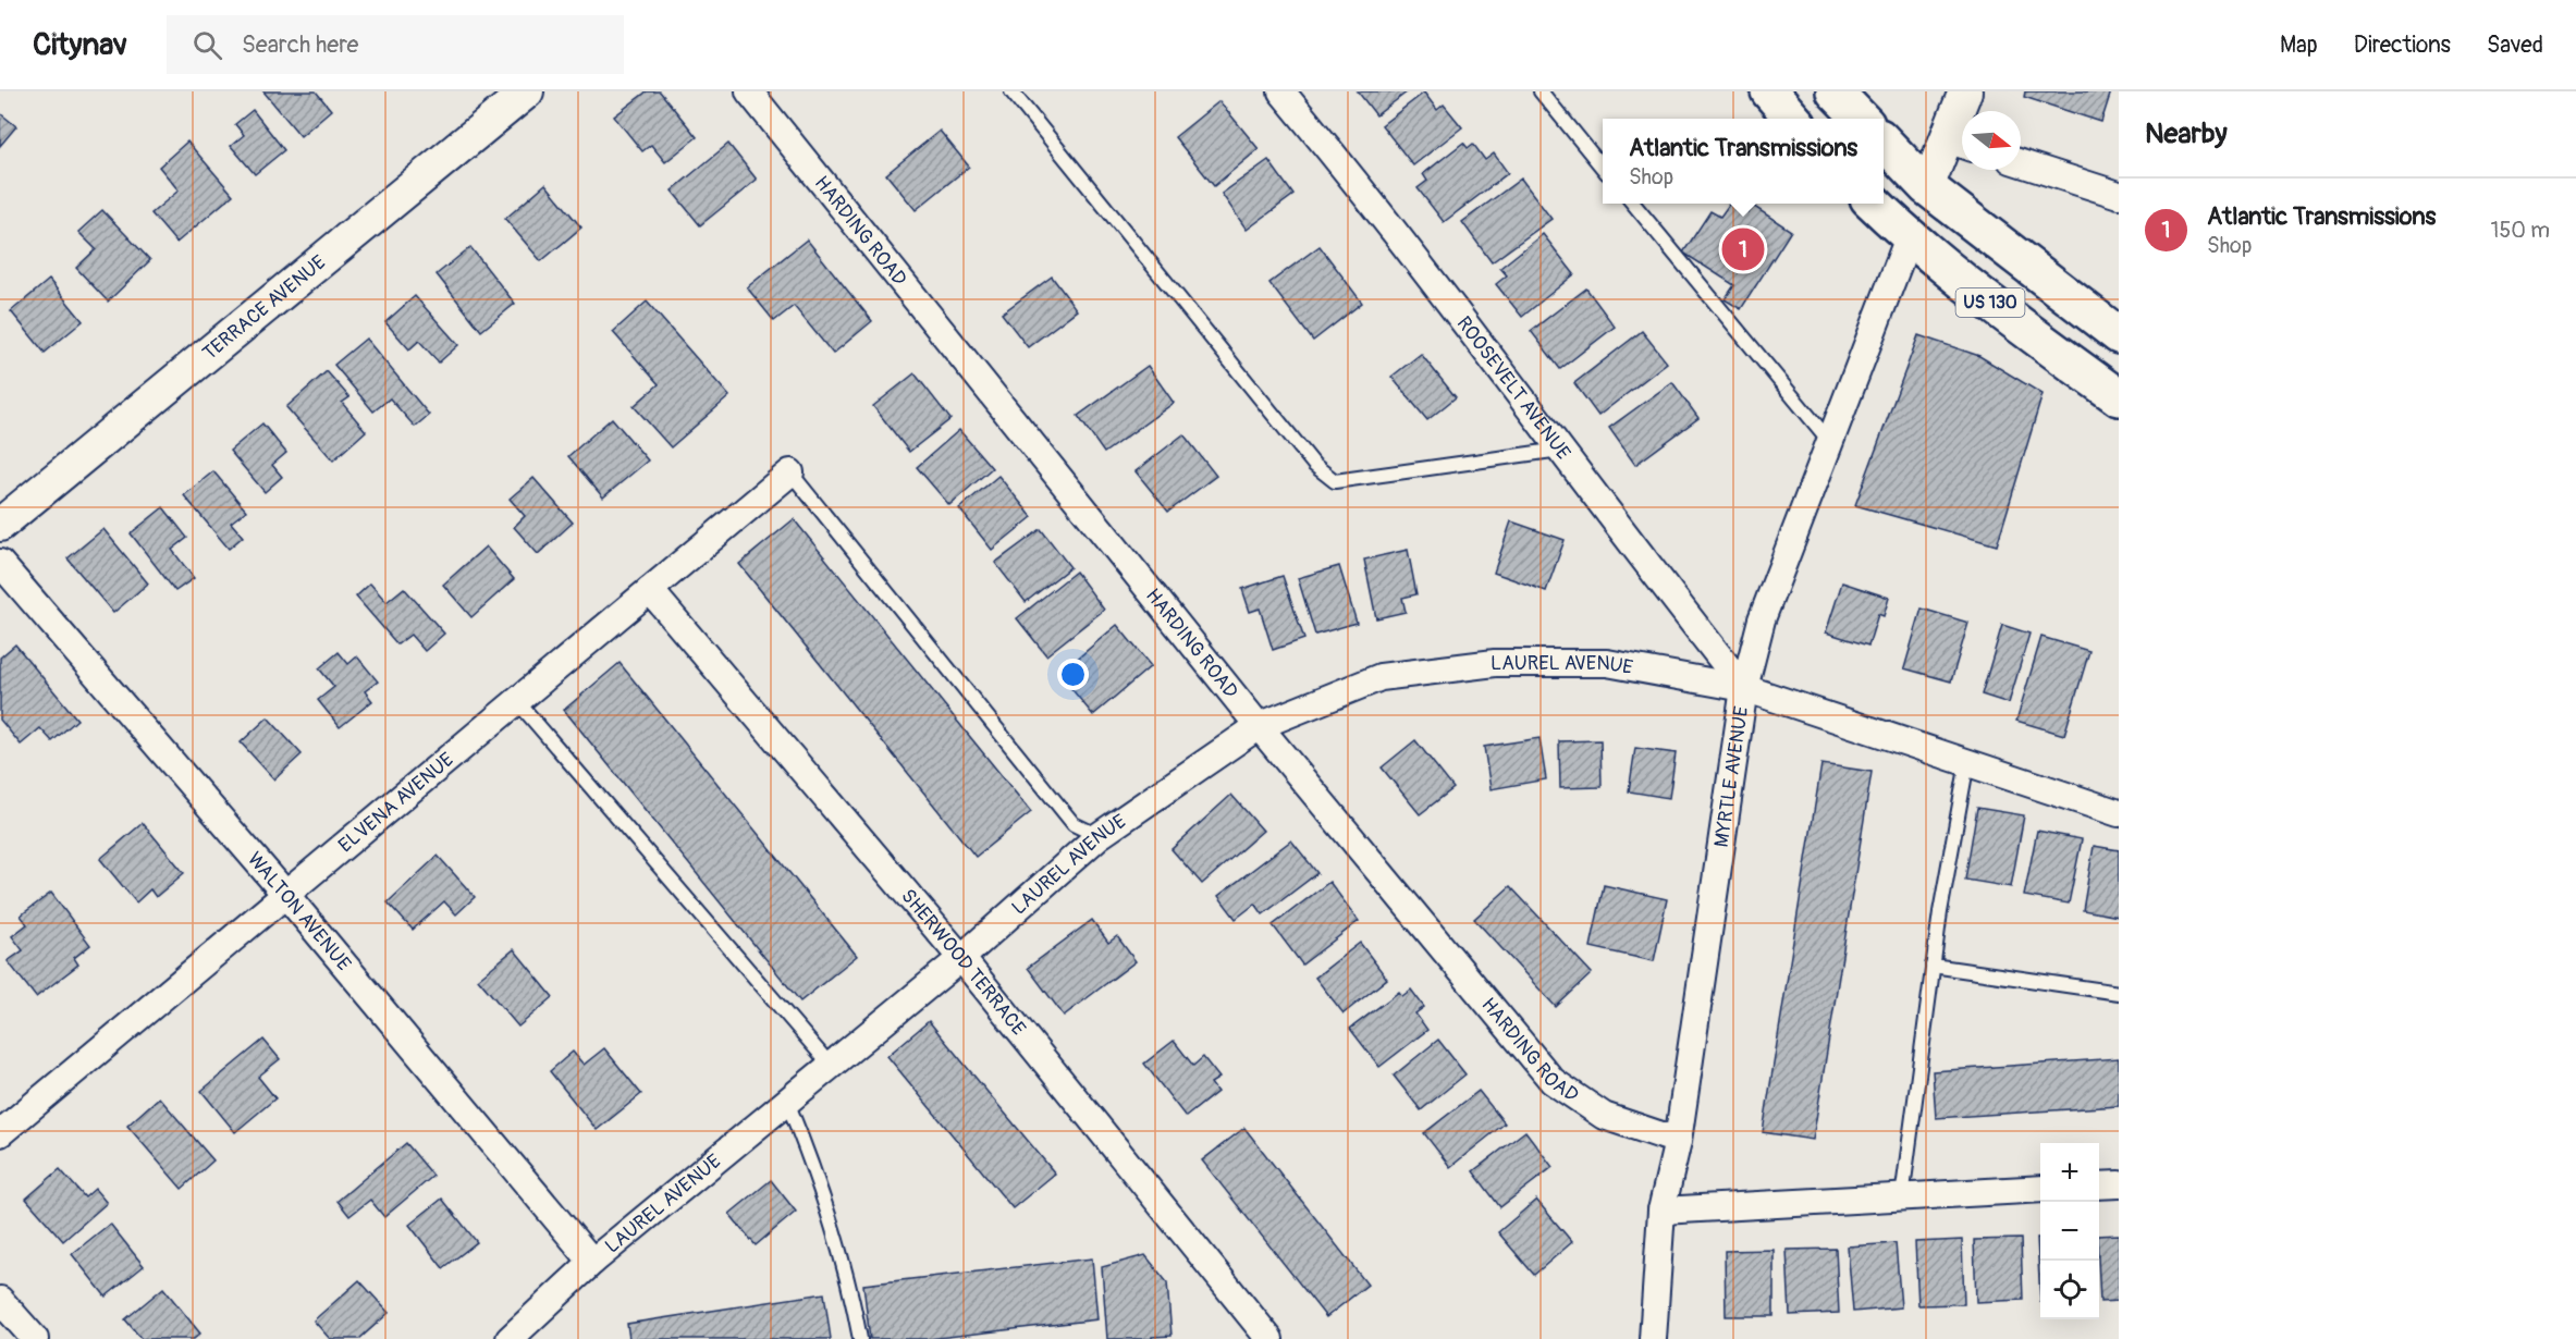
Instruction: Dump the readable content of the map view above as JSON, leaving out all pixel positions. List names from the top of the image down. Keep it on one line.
{"streets":{"highway":["US 130"],"street":["HARDING ROAD","TERRACE AVENUE","ROOSEVELT AVENUE","LAUREL AVENUE","MYRTLE AVENUE","ELVENA AVENUE","WALTON AVENUE","SHERWOOD TERRACE"]},"crossings":[["HARDING ROAD","LAUREL AVENUE"],["HARDING ROAD","MYRTLE AVENUE"],["US 130","MYRTLE AVENUE"],["ROOSEVELT AVENUE","LAUREL AVENUE"],["ROOSEVELT AVENUE","MYRTLE AVENUE"],["LAUREL AVENUE","MYRTLE AVENUE"],["LAUREL AVENUE","WALTON AVENUE"],["LAUREL AVENUE","SHERWOOD TERRACE"],["ELVENA AVENUE","WALTON AVENUE"],["ELVENA AVENUE","SHERWOOD TERRACE"]],"north":"right","page":{"header":"Citynav","search":"Search here","nav":["Map","Directions","Saved"],"heading":"Nearby","popup":["Atlantic Transmissions","Shop"],"list":[{"mark":"1","name":"Atlantic Transmissions","note":"Shop","value":"150 m"}],"pins":"1","map_buttons":["+","−"]}}
